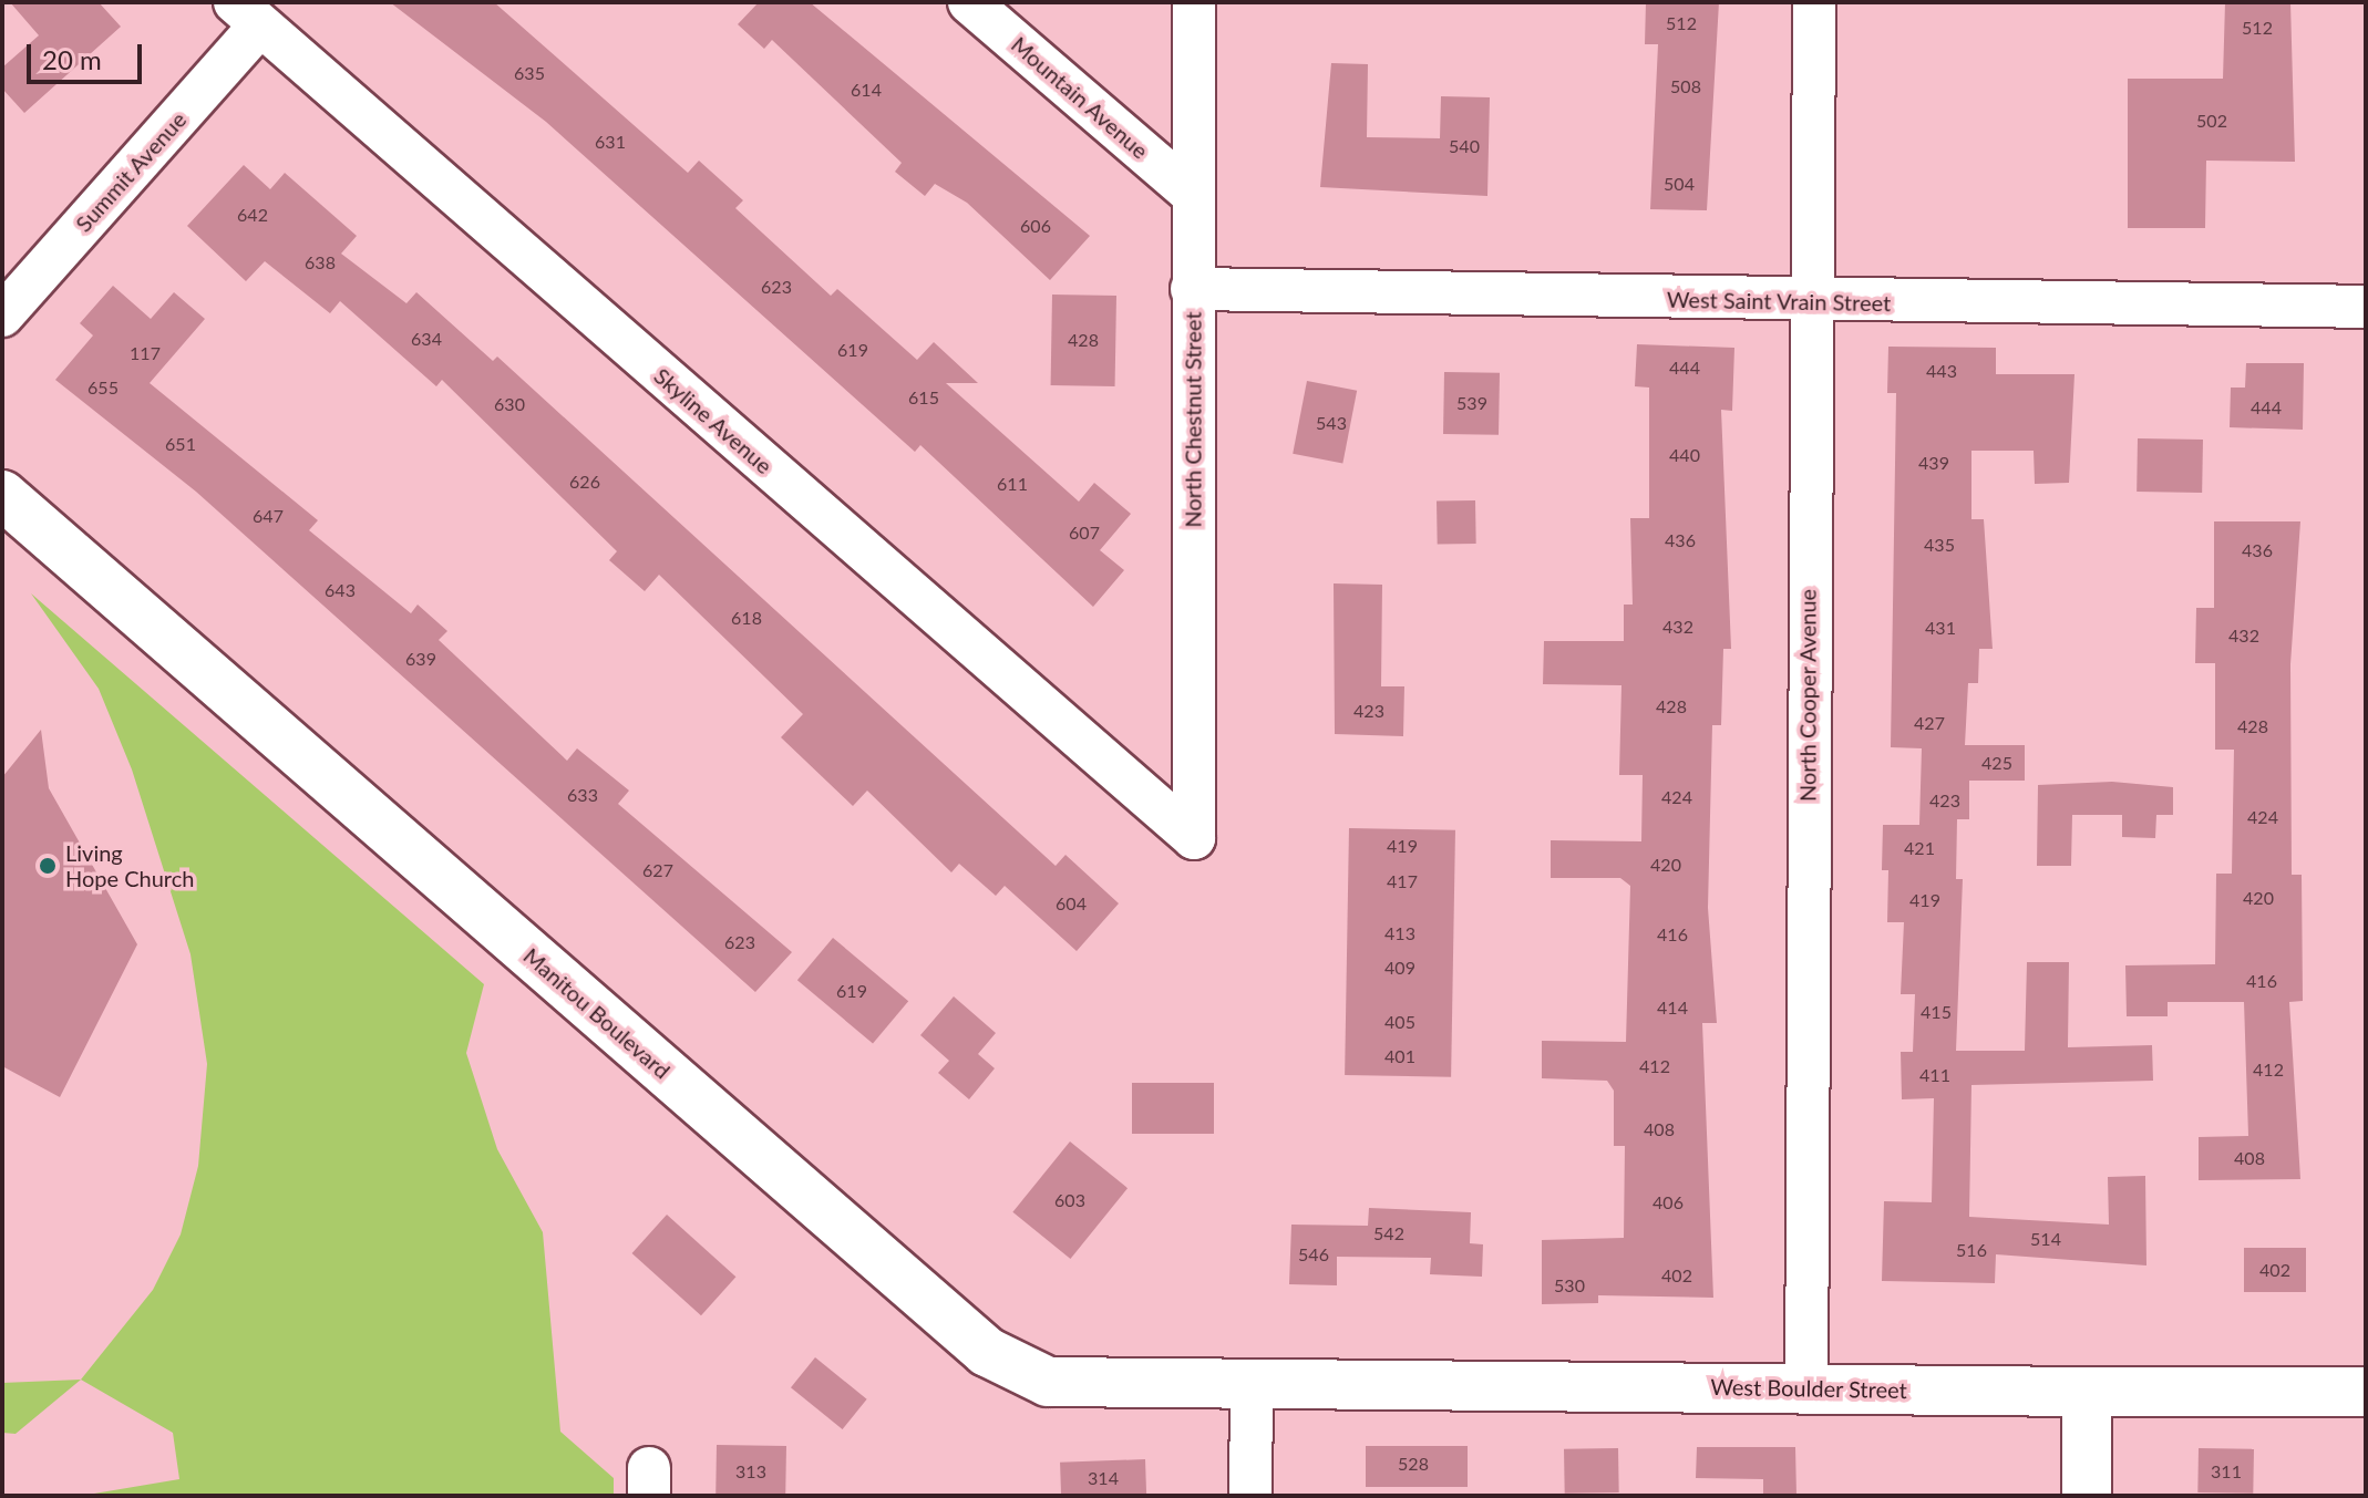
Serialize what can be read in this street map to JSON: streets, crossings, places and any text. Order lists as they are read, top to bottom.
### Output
{
  "streets": {
    "street": [
      "Mountain Avenue",
      "Summit Avenue",
      "West Saint Vrain Street",
      "North Chestnut Street",
      "Skyline Avenue",
      "North Cooper Avenue",
      "Manitou Boulevard",
      "West Boulder Street"
    ]
  },
  "crossings": [
    ["Mountain Avenue", "North Chestnut Street"],
    ["Summit Avenue", "Skyline Avenue"],
    ["West Saint Vrain Street", "North Chestnut Street"],
    ["West Saint Vrain Street", "North Cooper Avenue"],
    ["North Chestnut Street", "Skyline Avenue"],
    ["North Cooper Avenue", "West Boulder Street"],
    ["Manitou Boulevard", "West Boulder Street"]
  ],
  "places": ["Living Hope Church"],
  "house_numbers": [
    "512",
    "512",
    "635",
    "508",
    "614",
    "502",
    "631",
    "540",
    "504",
    "642",
    "606",
    "638",
    "623",
    "634",
    "428",
    "619",
    "117",
    "444",
    "443",
    "655",
    "615",
    "539",
    "630",
    "444",
    "543",
    "651",
    "440",
    "439",
    "626",
    "611",
    "647",
    "607",
    "436",
    "435",
    "436",
    "643",
    "618",
    "432",
    "431",
    "432",
    "639",
    "428",
    "423",
    "427",
    "428",
    "425",
    "633",
    "424",
    "423",
    "424",
    "419",
    "421",
    "420",
    "627",
    "417",
    "420",
    "419",
    "604",
    "413",
    "416",
    "623",
    "409",
    "416",
    "619",
    "414",
    "415",
    "405",
    "401",
    "412",
    "412",
    "411",
    "408",
    "408",
    "603",
    "406",
    "542",
    "514",
    "516",
    "546",
    "402",
    "402",
    "530",
    "528",
    "313",
    "311",
    "314"
  ],
  "scale_bar": "20 m"
}
